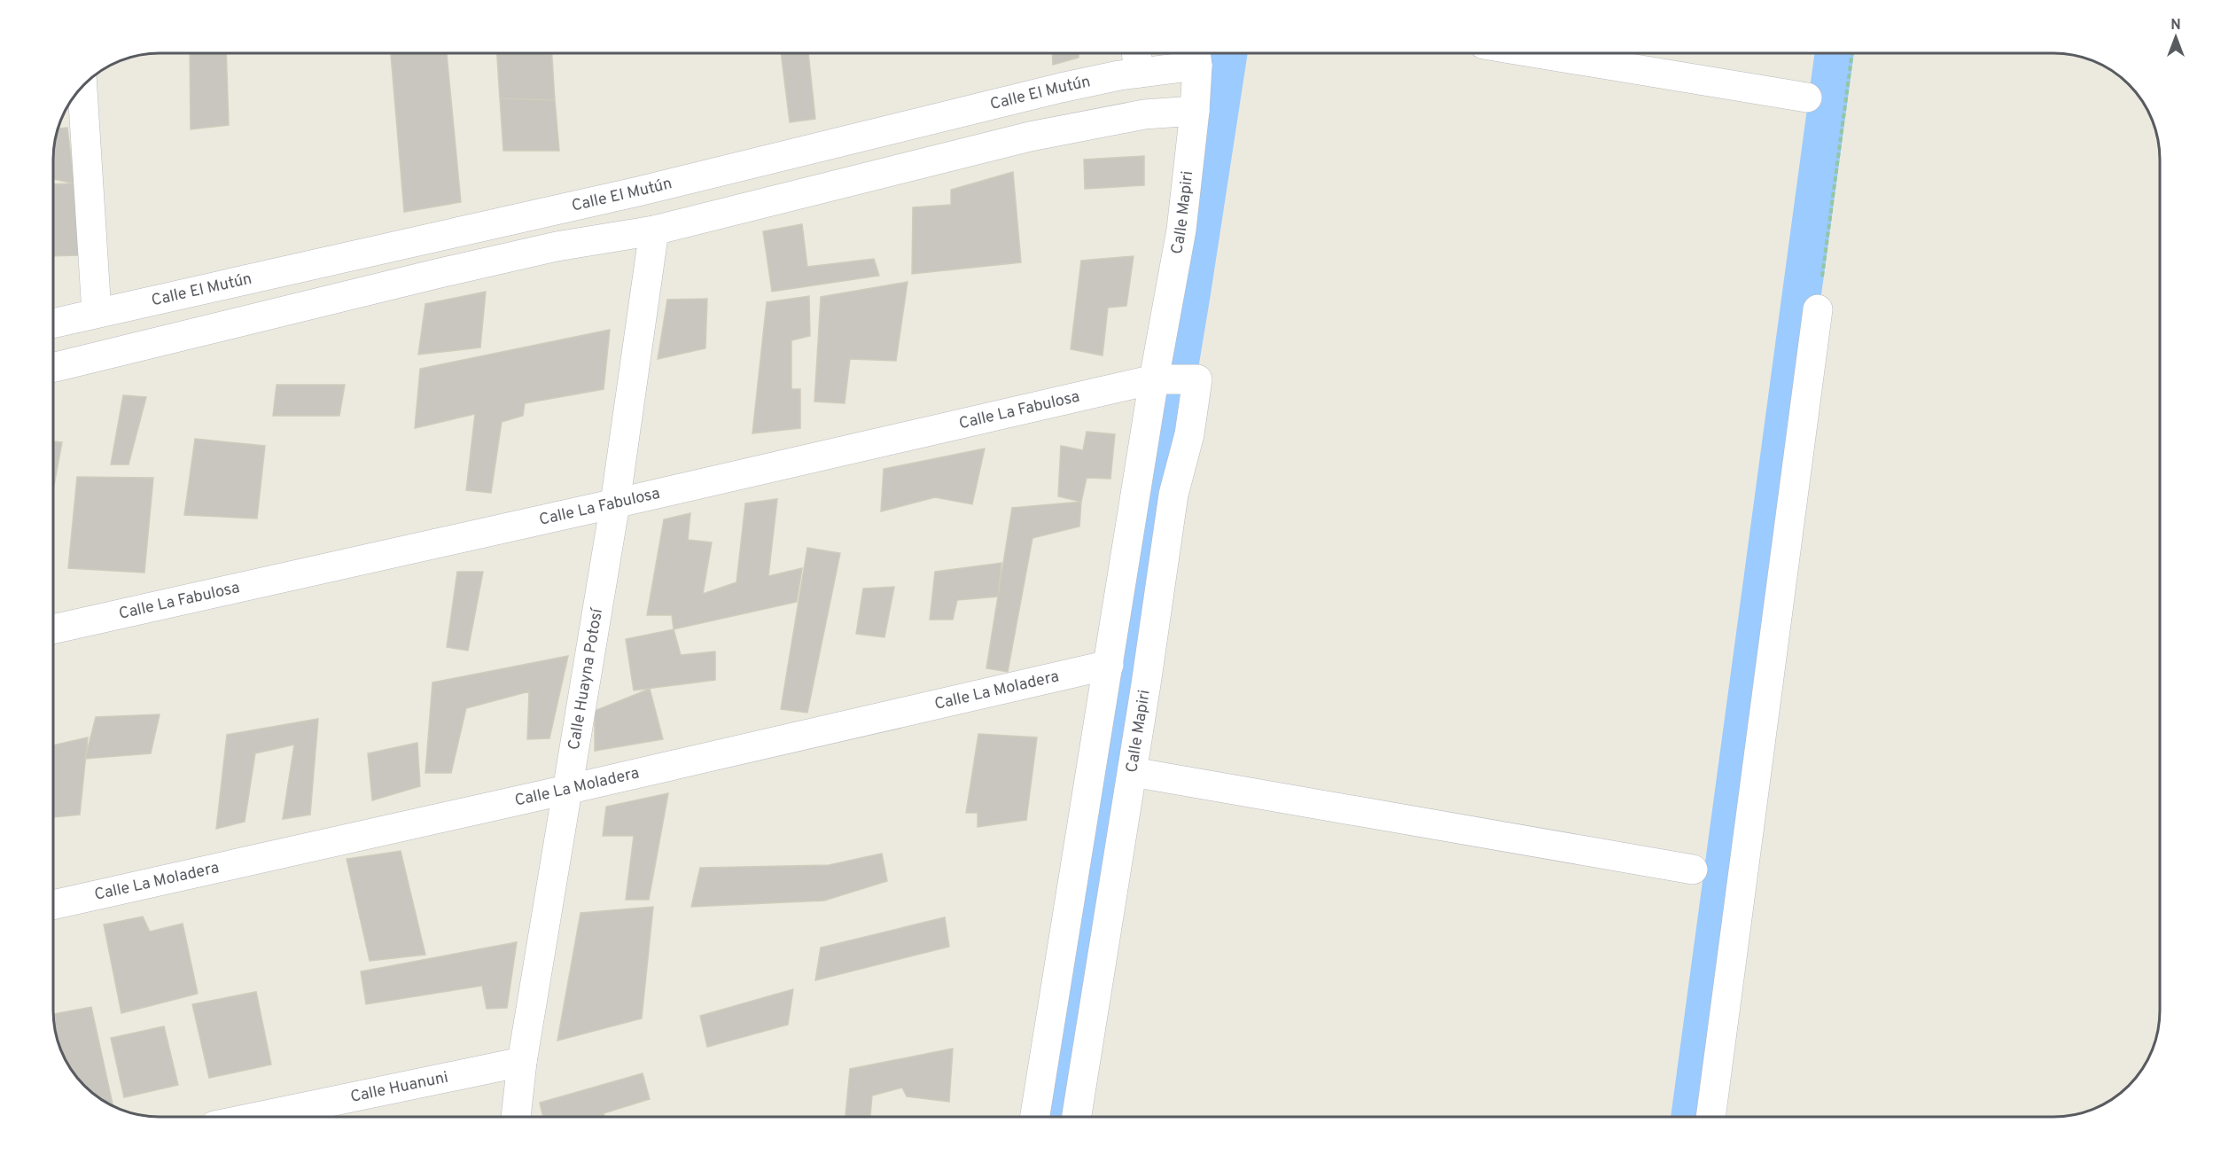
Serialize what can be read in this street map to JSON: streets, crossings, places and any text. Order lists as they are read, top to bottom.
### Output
{
  "streets": {
    "street": [
      "Calle El Mutún",
      "Calle Mapiri",
      "Calle La Fabulosa",
      "Calle Huayna Potosí",
      "Calle La Moladera",
      "Calle Huanuni"
    ]
  },
  "crossings": [
    ["Calle El Mutún", "Calle Mapiri"],
    ["Calle Mapiri", "Calle La Fabulosa"],
    ["Calle Mapiri", "Calle La Moladera"],
    ["Calle La Fabulosa", "Calle Huayna Potosí"],
    ["Calle Huayna Potosí", "Calle La Moladera"],
    ["Calle Huayna Potosí", "Calle Huanuni"]
  ],
  "north": "top"
}
